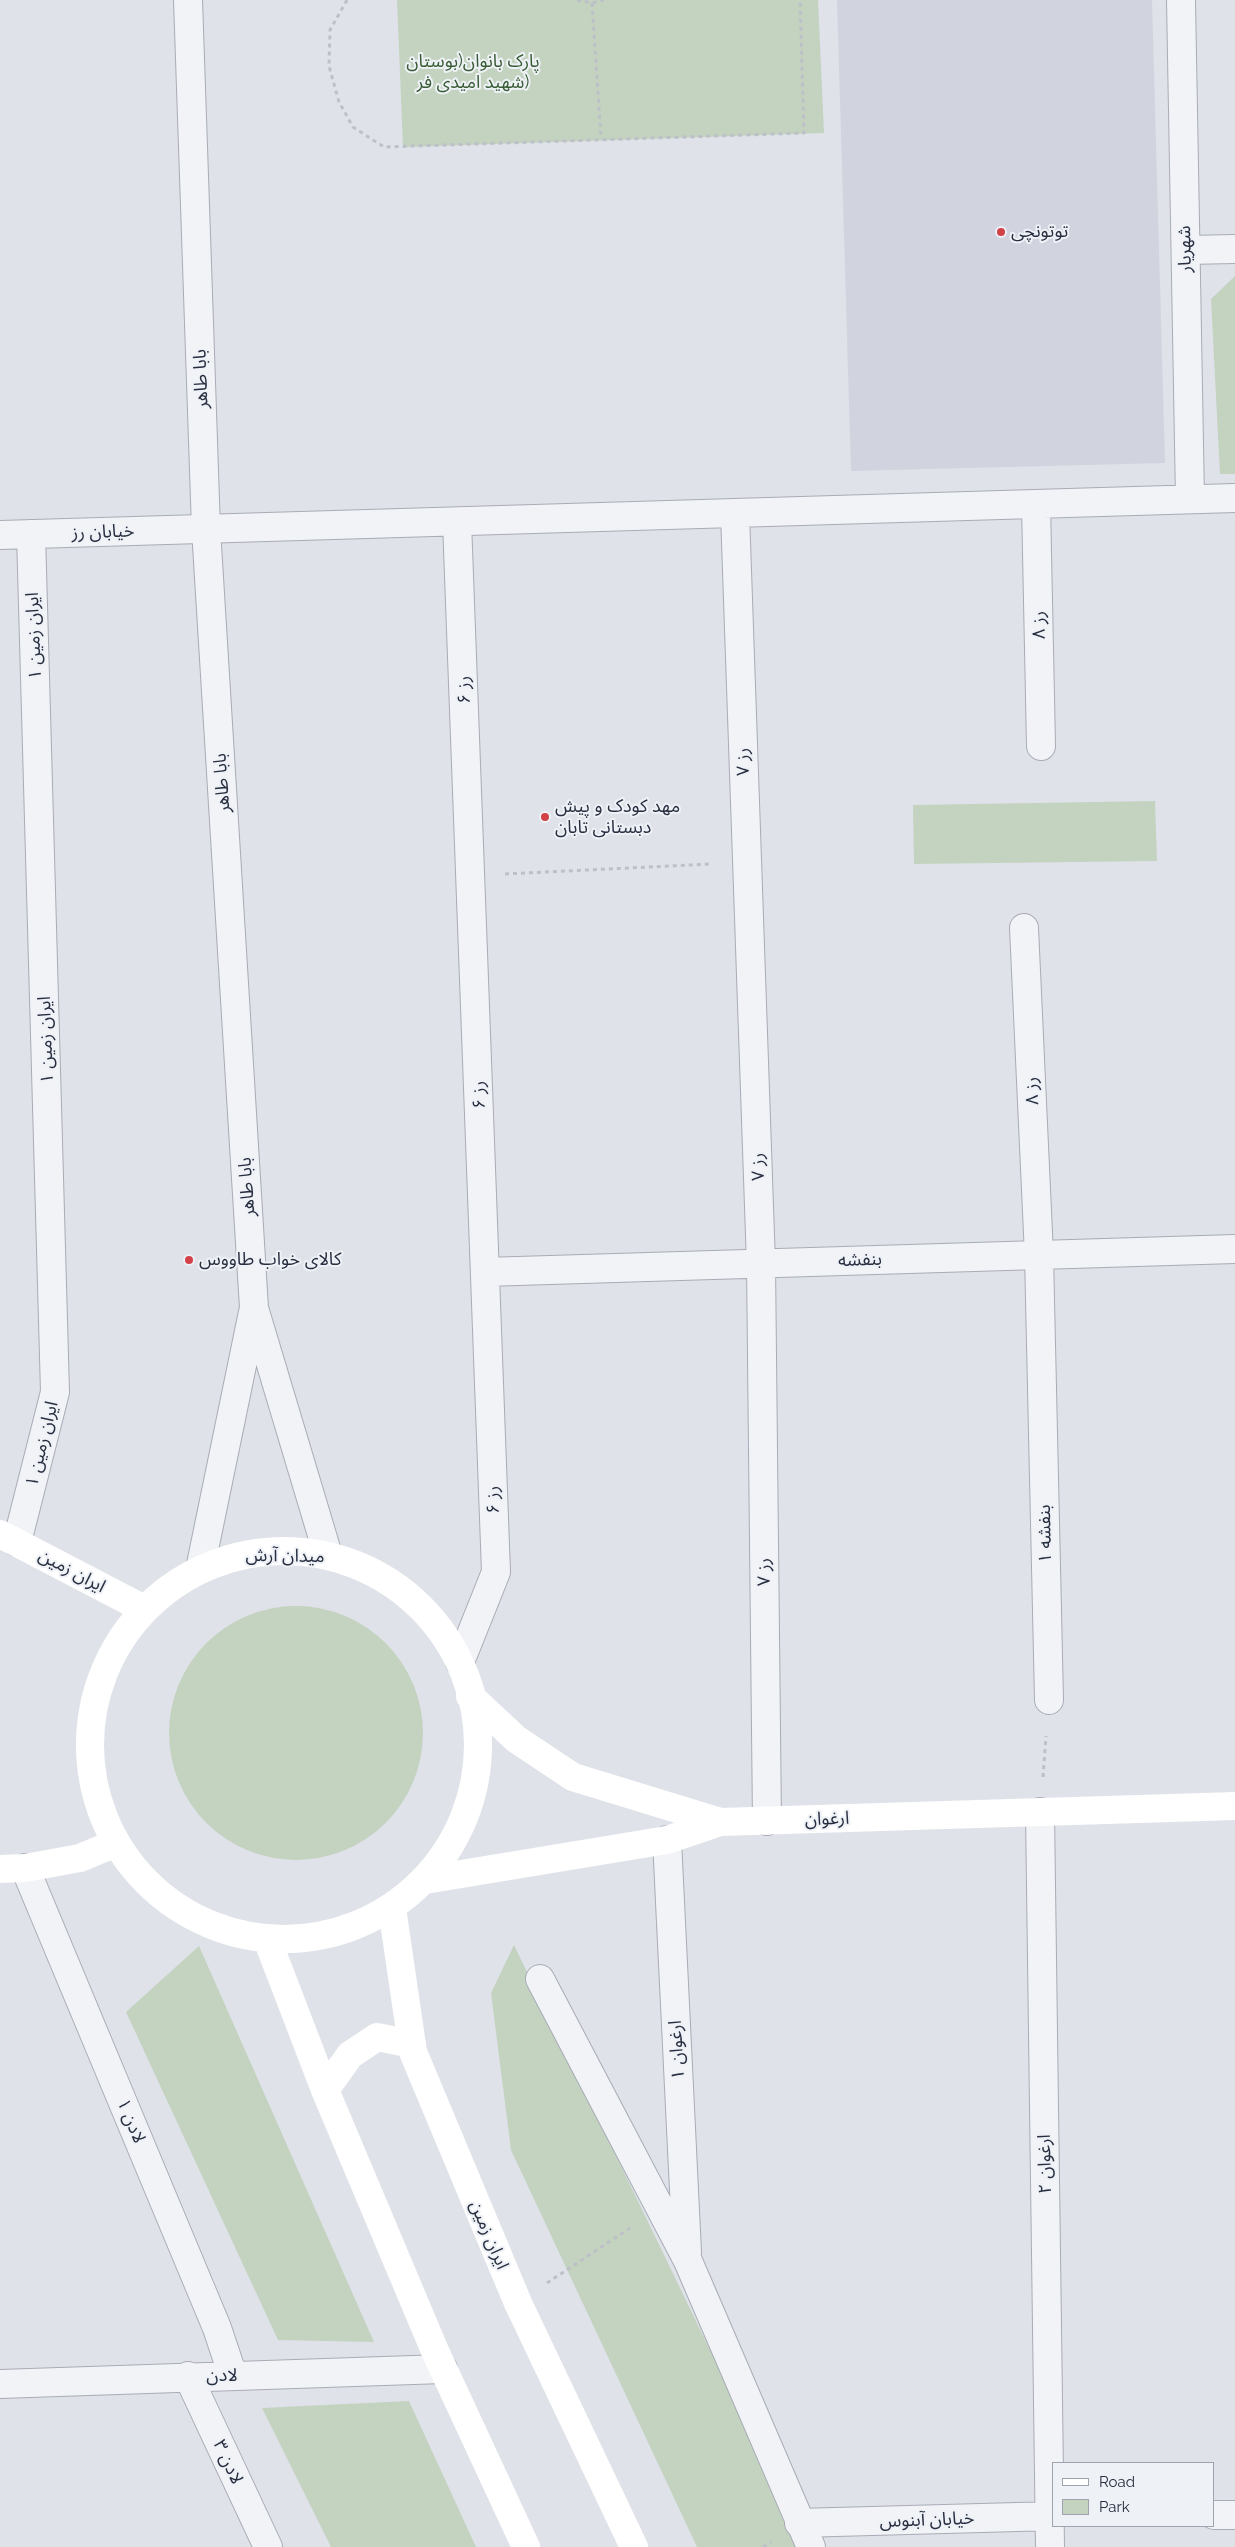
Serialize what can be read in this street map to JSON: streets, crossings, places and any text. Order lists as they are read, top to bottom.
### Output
{
  "streets": {
    "main road": ["میدان آرش", "ایران زمین", "ارغوان"],
    "street": [
      "شهریار",
      "بابا طاهر",
      "خیابان رز",
      "رز ۸",
      "ایران زمین ۱",
      "رز ۶",
      "رز ۷",
      "بنفشه",
      "بنفشه ۱",
      "ارغوان ۱",
      "لادن ۱",
      "ارغوان ۲",
      "لادن",
      "لادن ۳",
      "خیابان آبنوس"
    ]
  },
  "crossings": [
    ["شهریار", "خیابان رز"],
    ["بابا طاهر", "خیابان رز"],
    ["بابا طاهر", "میدان آرش"],
    ["خیابان رز", "رز ۸"],
    ["خیابان رز", "ایران زمین ۱"],
    ["خیابان رز", "رز ۶"],
    ["خیابان رز", "رز ۷"],
    ["رز ۸", "بنفشه"],
    ["رز ۸", "بنفشه ۱"],
    ["ایران زمین ۱", "ایران زمین"],
    ["رز ۶", "بنفشه"],
    ["رز ۶", "میدان آرش"],
    ["رز ۷", "بنفشه"],
    ["رز ۷", "ارغوان"],
    ["بنفشه", "بنفشه ۱"],
    ["میدان آرش", "ایران زمین"],
    ["میدان آرش", "ارغوان"],
    ["ارغوان", "ارغوان ۱"],
    ["ارغوان", "ارغوان ۲"],
    ["لادن ۱", "لادن"],
    ["ارغوان ۲", "خیابان آبنوس"],
    ["لادن", "لادن ۳"]
  ],
  "parks": ["پارک بانوان(بوستان شهید امیدی فر)"],
  "places": ["توتونچی", "مهد کودک و پیش دبستانی تابان", "کالای خواب طاووس"],
  "legend": ["Road", "Park"]
}
